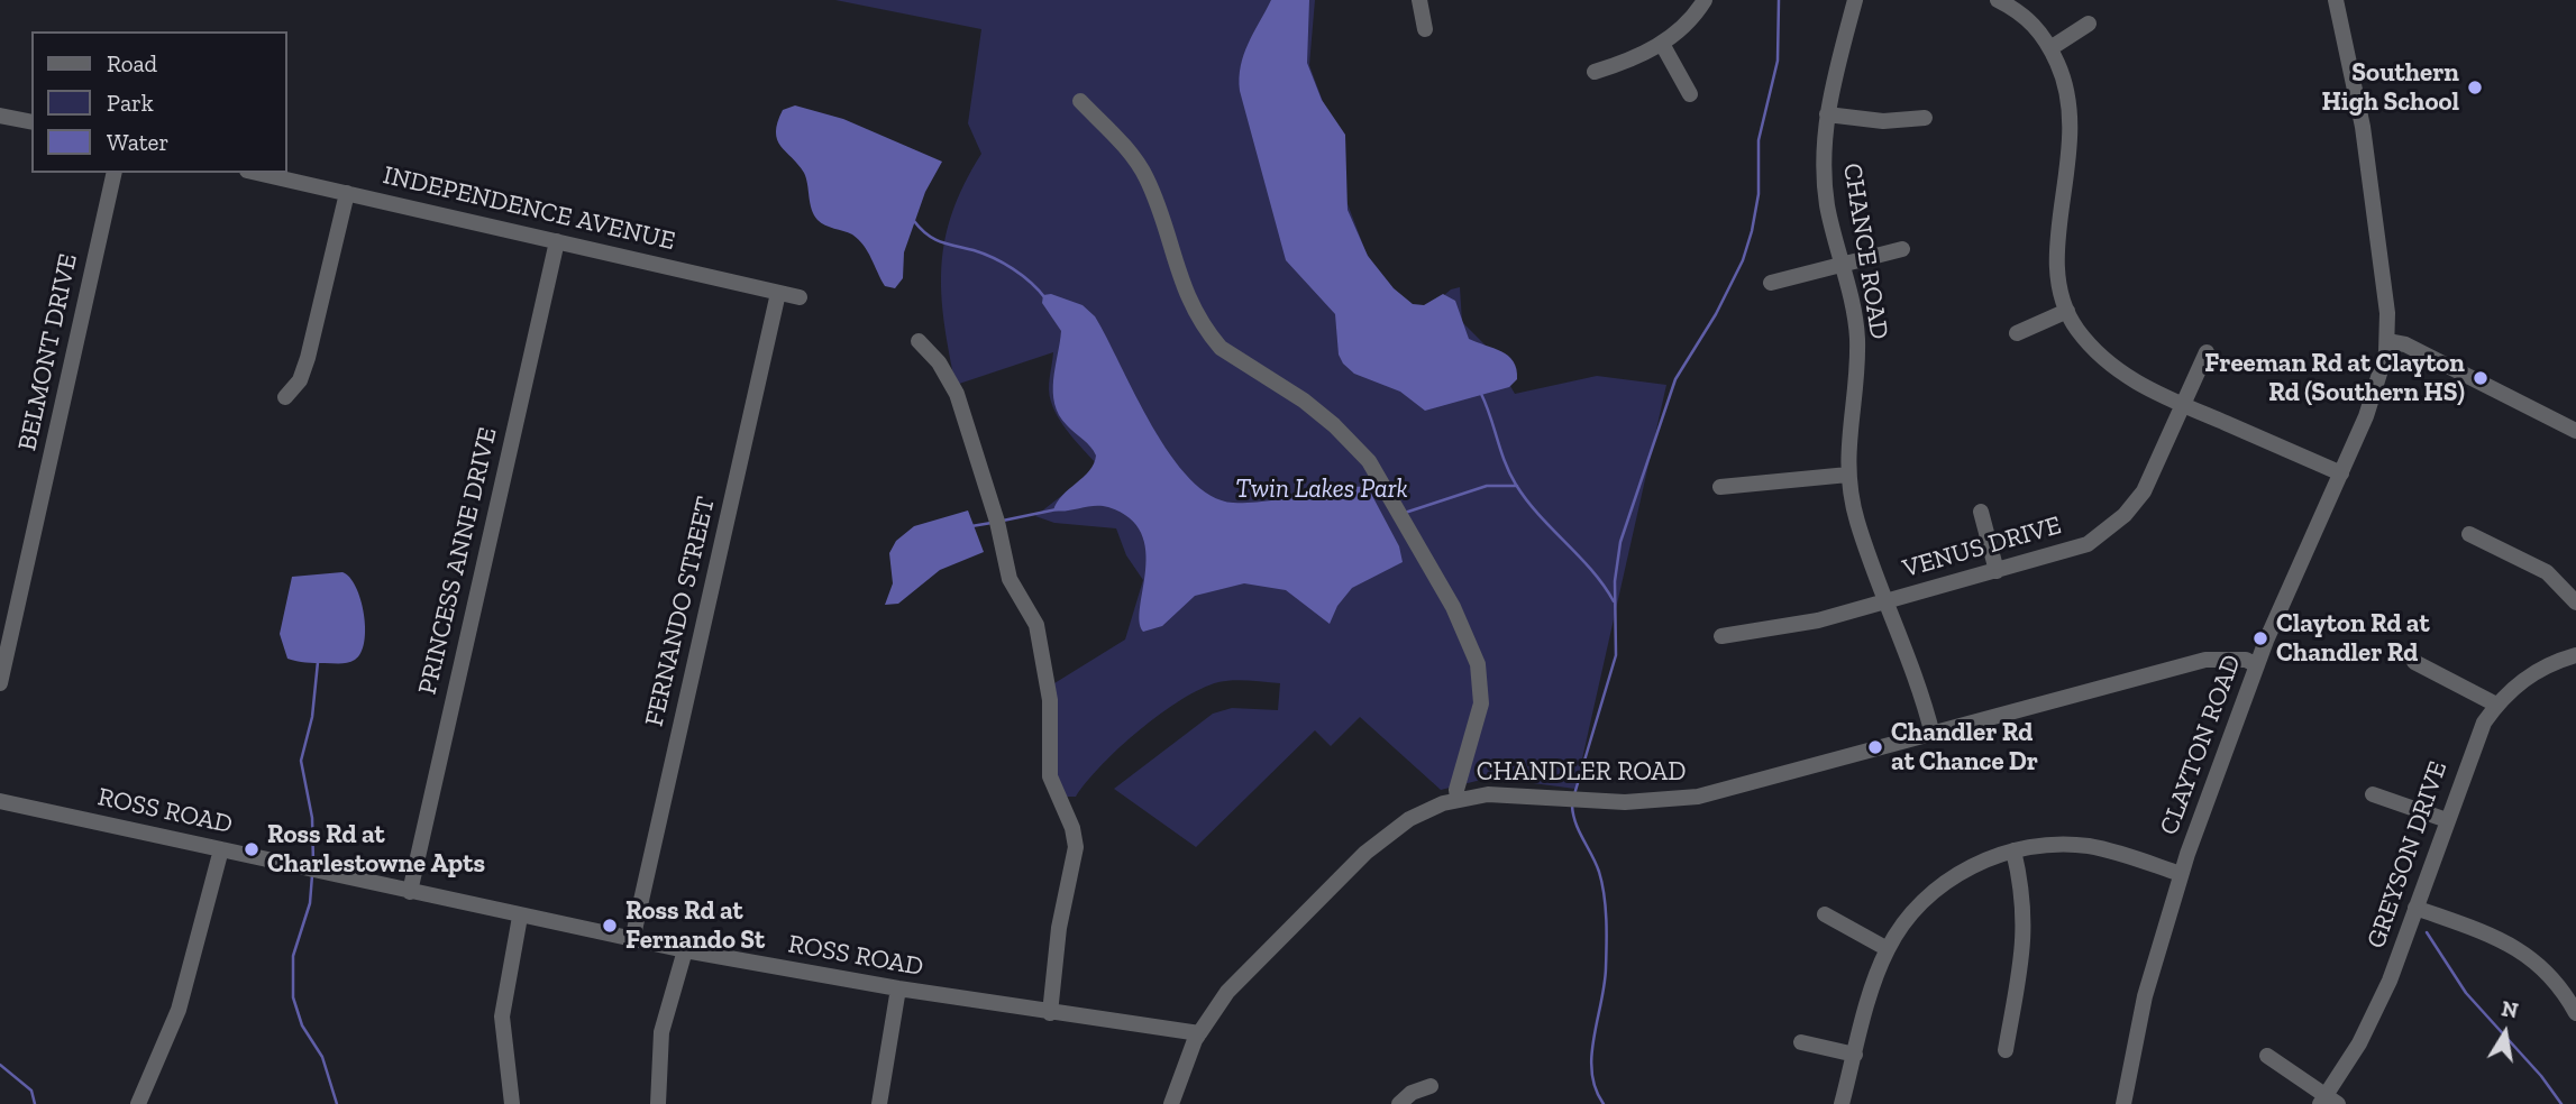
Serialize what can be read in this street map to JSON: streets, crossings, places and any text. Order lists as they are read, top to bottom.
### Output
{
  "streets": {
    "street": [
      "INDEPENDENCE AVENUE",
      "CHANCE ROAD",
      "BELMONT DRIVE",
      "VENUS DRIVE",
      "PRINCESS ANNE DRIVE",
      "FERNANDO STREET",
      "CLAYTON ROAD",
      "CHANDLER ROAD",
      "ROSS ROAD",
      "GREYSON DRIVE"
    ]
  },
  "crossings": [
    ["INDEPENDENCE AVENUE", "PRINCESS ANNE DRIVE"],
    ["INDEPENDENCE AVENUE", "FERNANDO STREET"],
    ["CHANCE ROAD", "VENUS DRIVE"],
    ["CHANCE ROAD", "CHANDLER ROAD"],
    ["PRINCESS ANNE DRIVE", "ROSS ROAD"],
    ["FERNANDO STREET", "ROSS ROAD"],
    ["CLAYTON ROAD", "CHANDLER ROAD"],
    ["CHANDLER ROAD", "ROSS ROAD"]
  ],
  "parks": ["Twin Lakes Park"],
  "places": [
    "Southern High School",
    "Freeman Rd at Clayton Rd (Southern HS)",
    "Clayton Rd at Chandler Rd",
    "Chandler Rd at Chance Dr",
    "Ross Rd at Charlestowne Apts",
    "Ross Rd at Fernando St"
  ],
  "legend": ["Road", "Park", "Water"],
  "north": "top"
}
